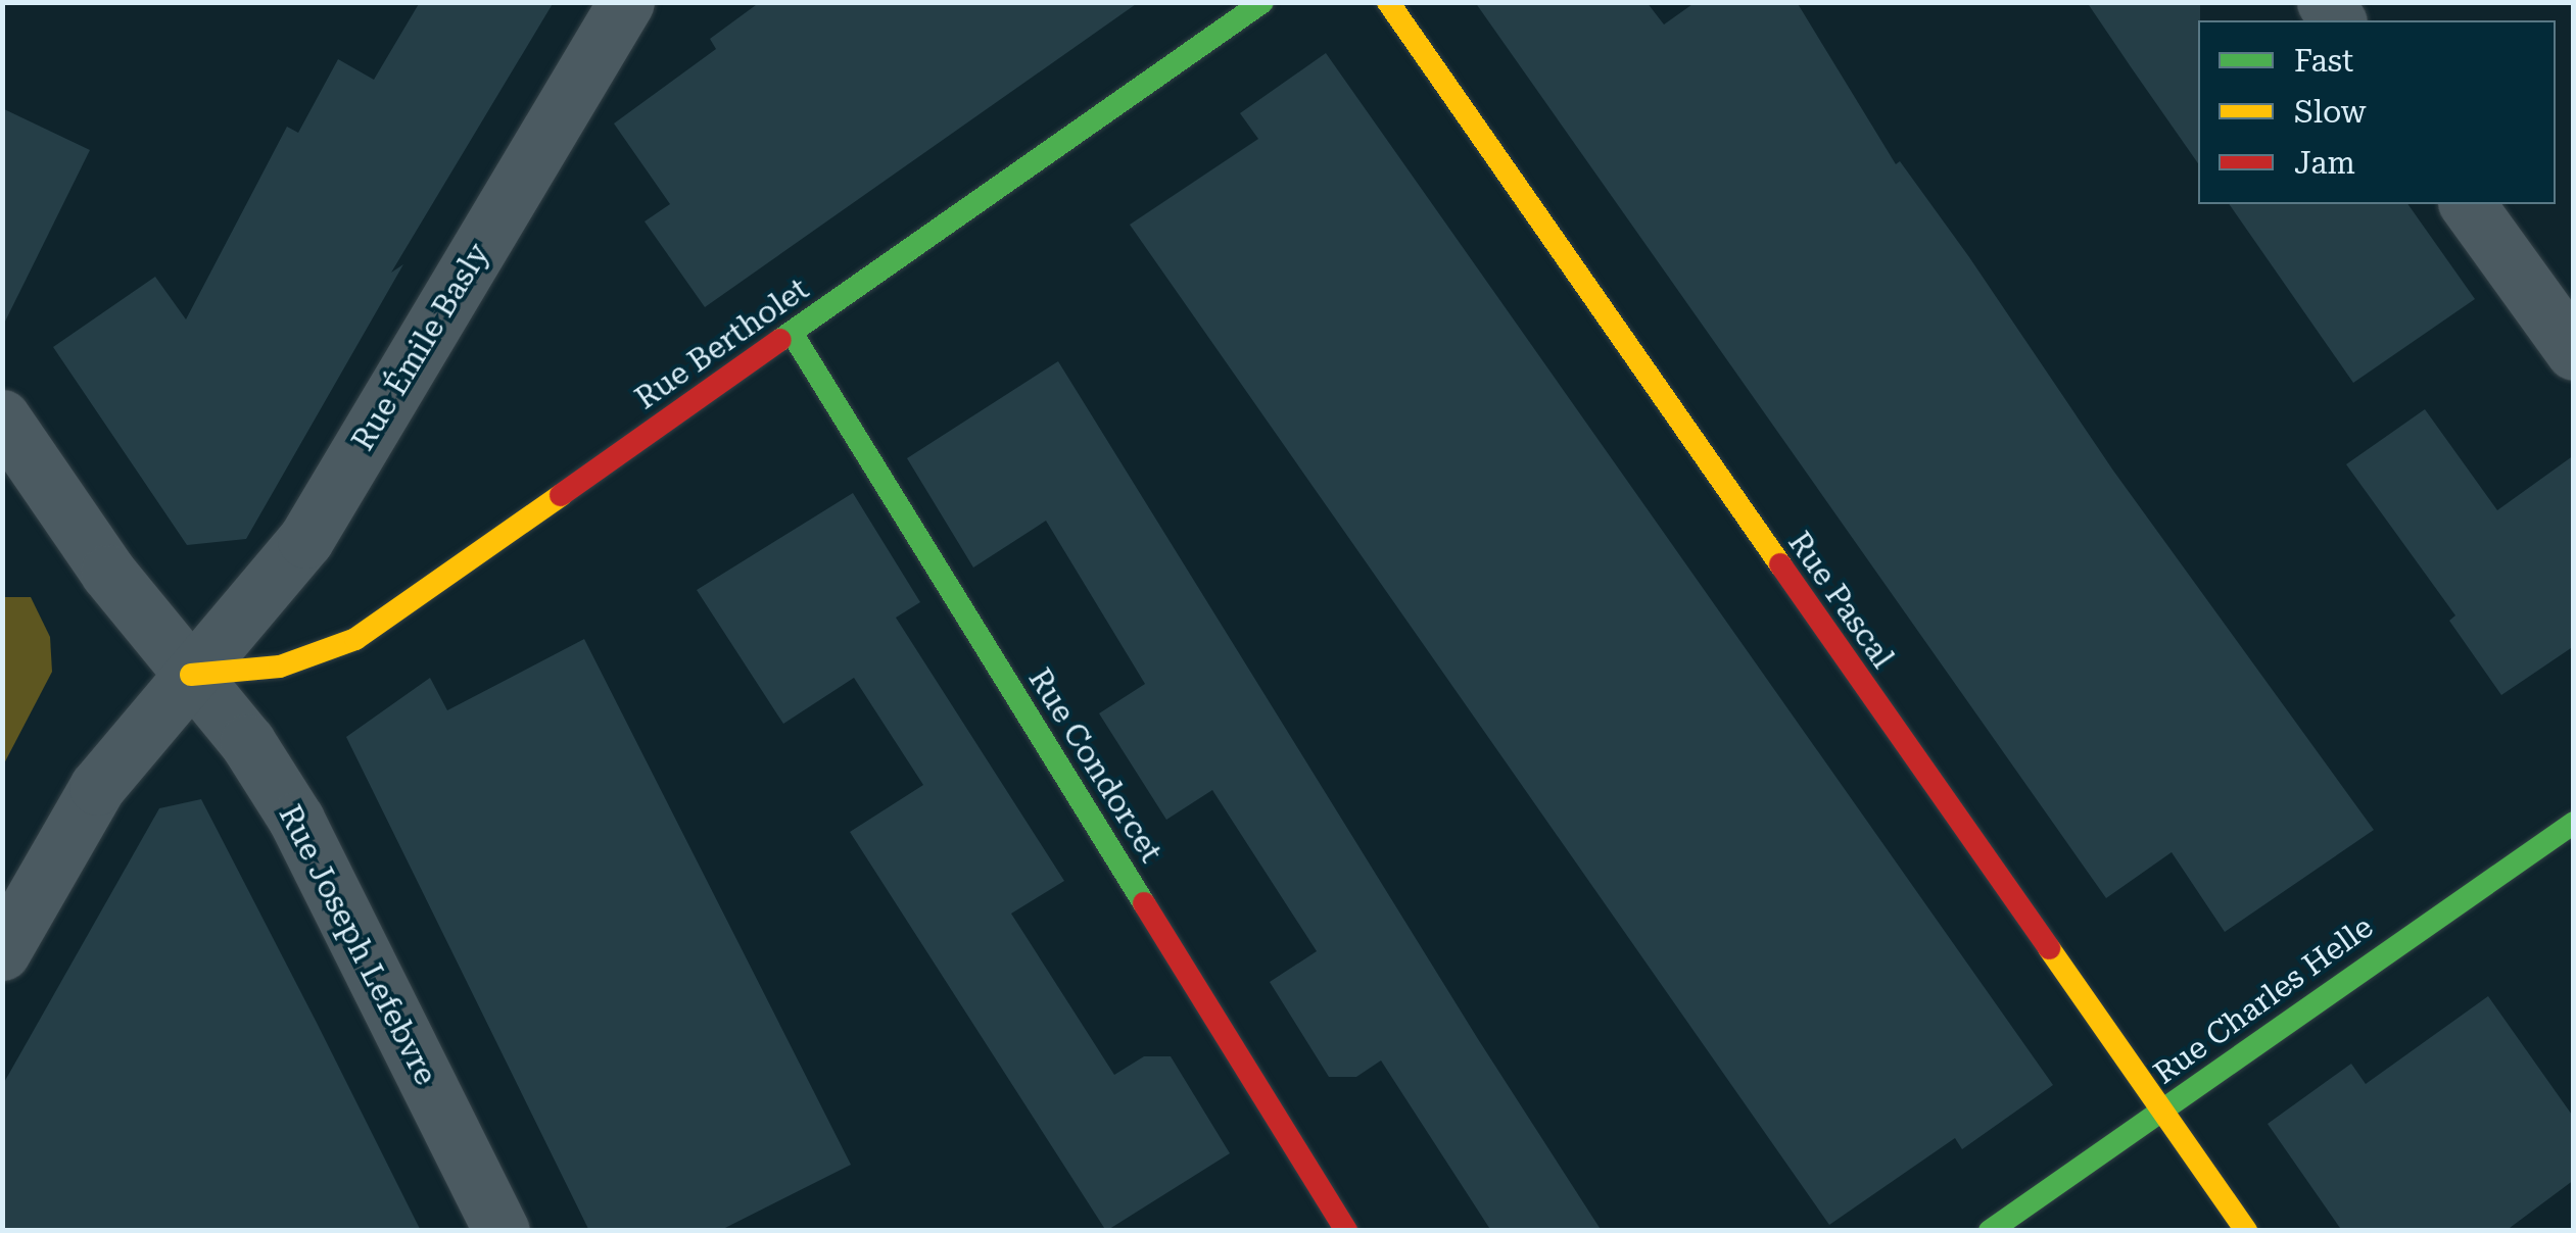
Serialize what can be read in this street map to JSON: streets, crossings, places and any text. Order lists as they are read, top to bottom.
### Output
{
  "streets": {
    "street": [
      "Rue Bertholet",
      "Rue Émile Basly",
      "Rue Pascal",
      "Rue Condorcet",
      "Rue Joseph Lefebvre",
      "Rue Charles Helle"
    ]
  },
  "crossings": [
    ["Rue Bertholet", "Rue Émile Basly"],
    ["Rue Bertholet", "Rue Condorcet"],
    ["Rue Bertholet", "Rue Joseph Lefebvre"],
    ["Rue Émile Basly", "Rue Joseph Lefebvre"],
    ["Rue Pascal", "Rue Charles Helle"]
  ],
  "legend": ["Fast", "Slow", "Jam"]
}
